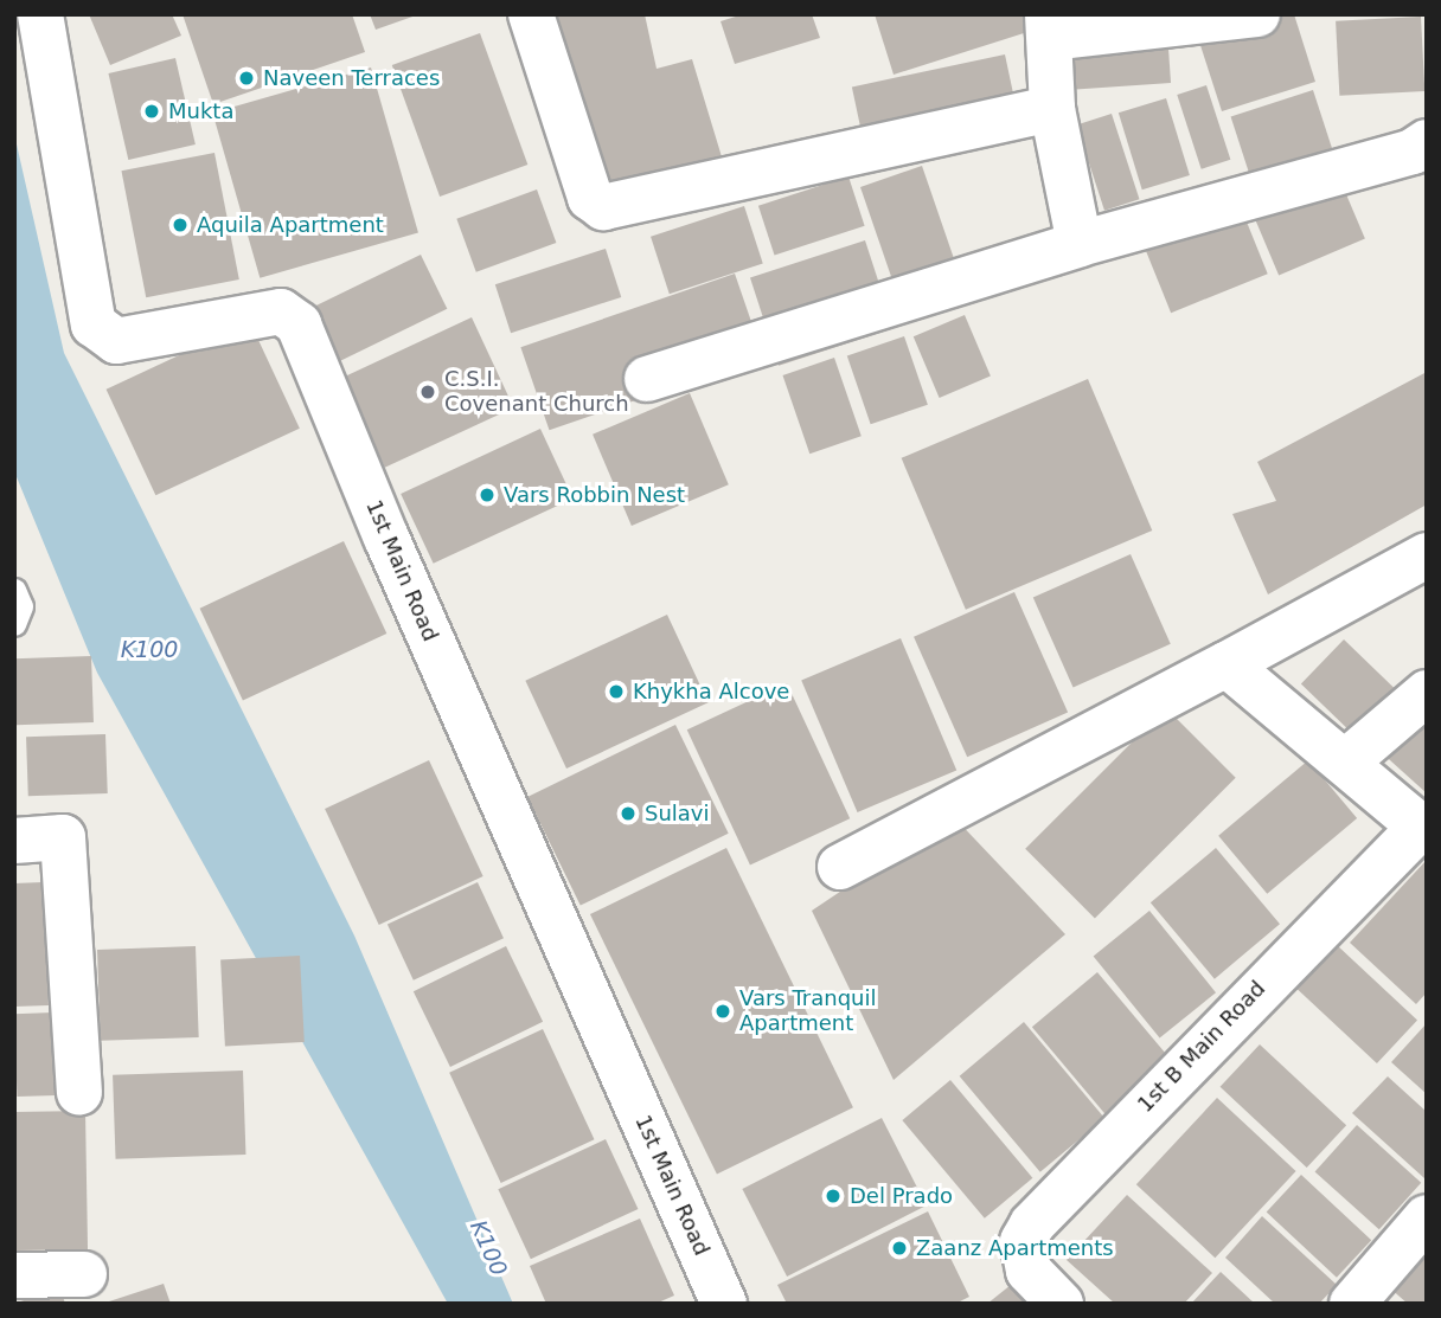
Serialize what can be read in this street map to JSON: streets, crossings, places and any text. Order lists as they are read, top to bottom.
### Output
{
  "streets": {
    "street": ["1st Main Road", "1st B Main Road"]
  },
  "water": ["K100"],
  "places": [
    "Naveen Terraces",
    "Mukta",
    "Aquila Apartment",
    "C.S.I. Covenant Church",
    "Vars Robbin Nest",
    "Khykha Alcove",
    "Sulavi",
    "Vars Tranquil Apartment",
    "Del Prado",
    "Zaanz Apartments"
  ]
}
